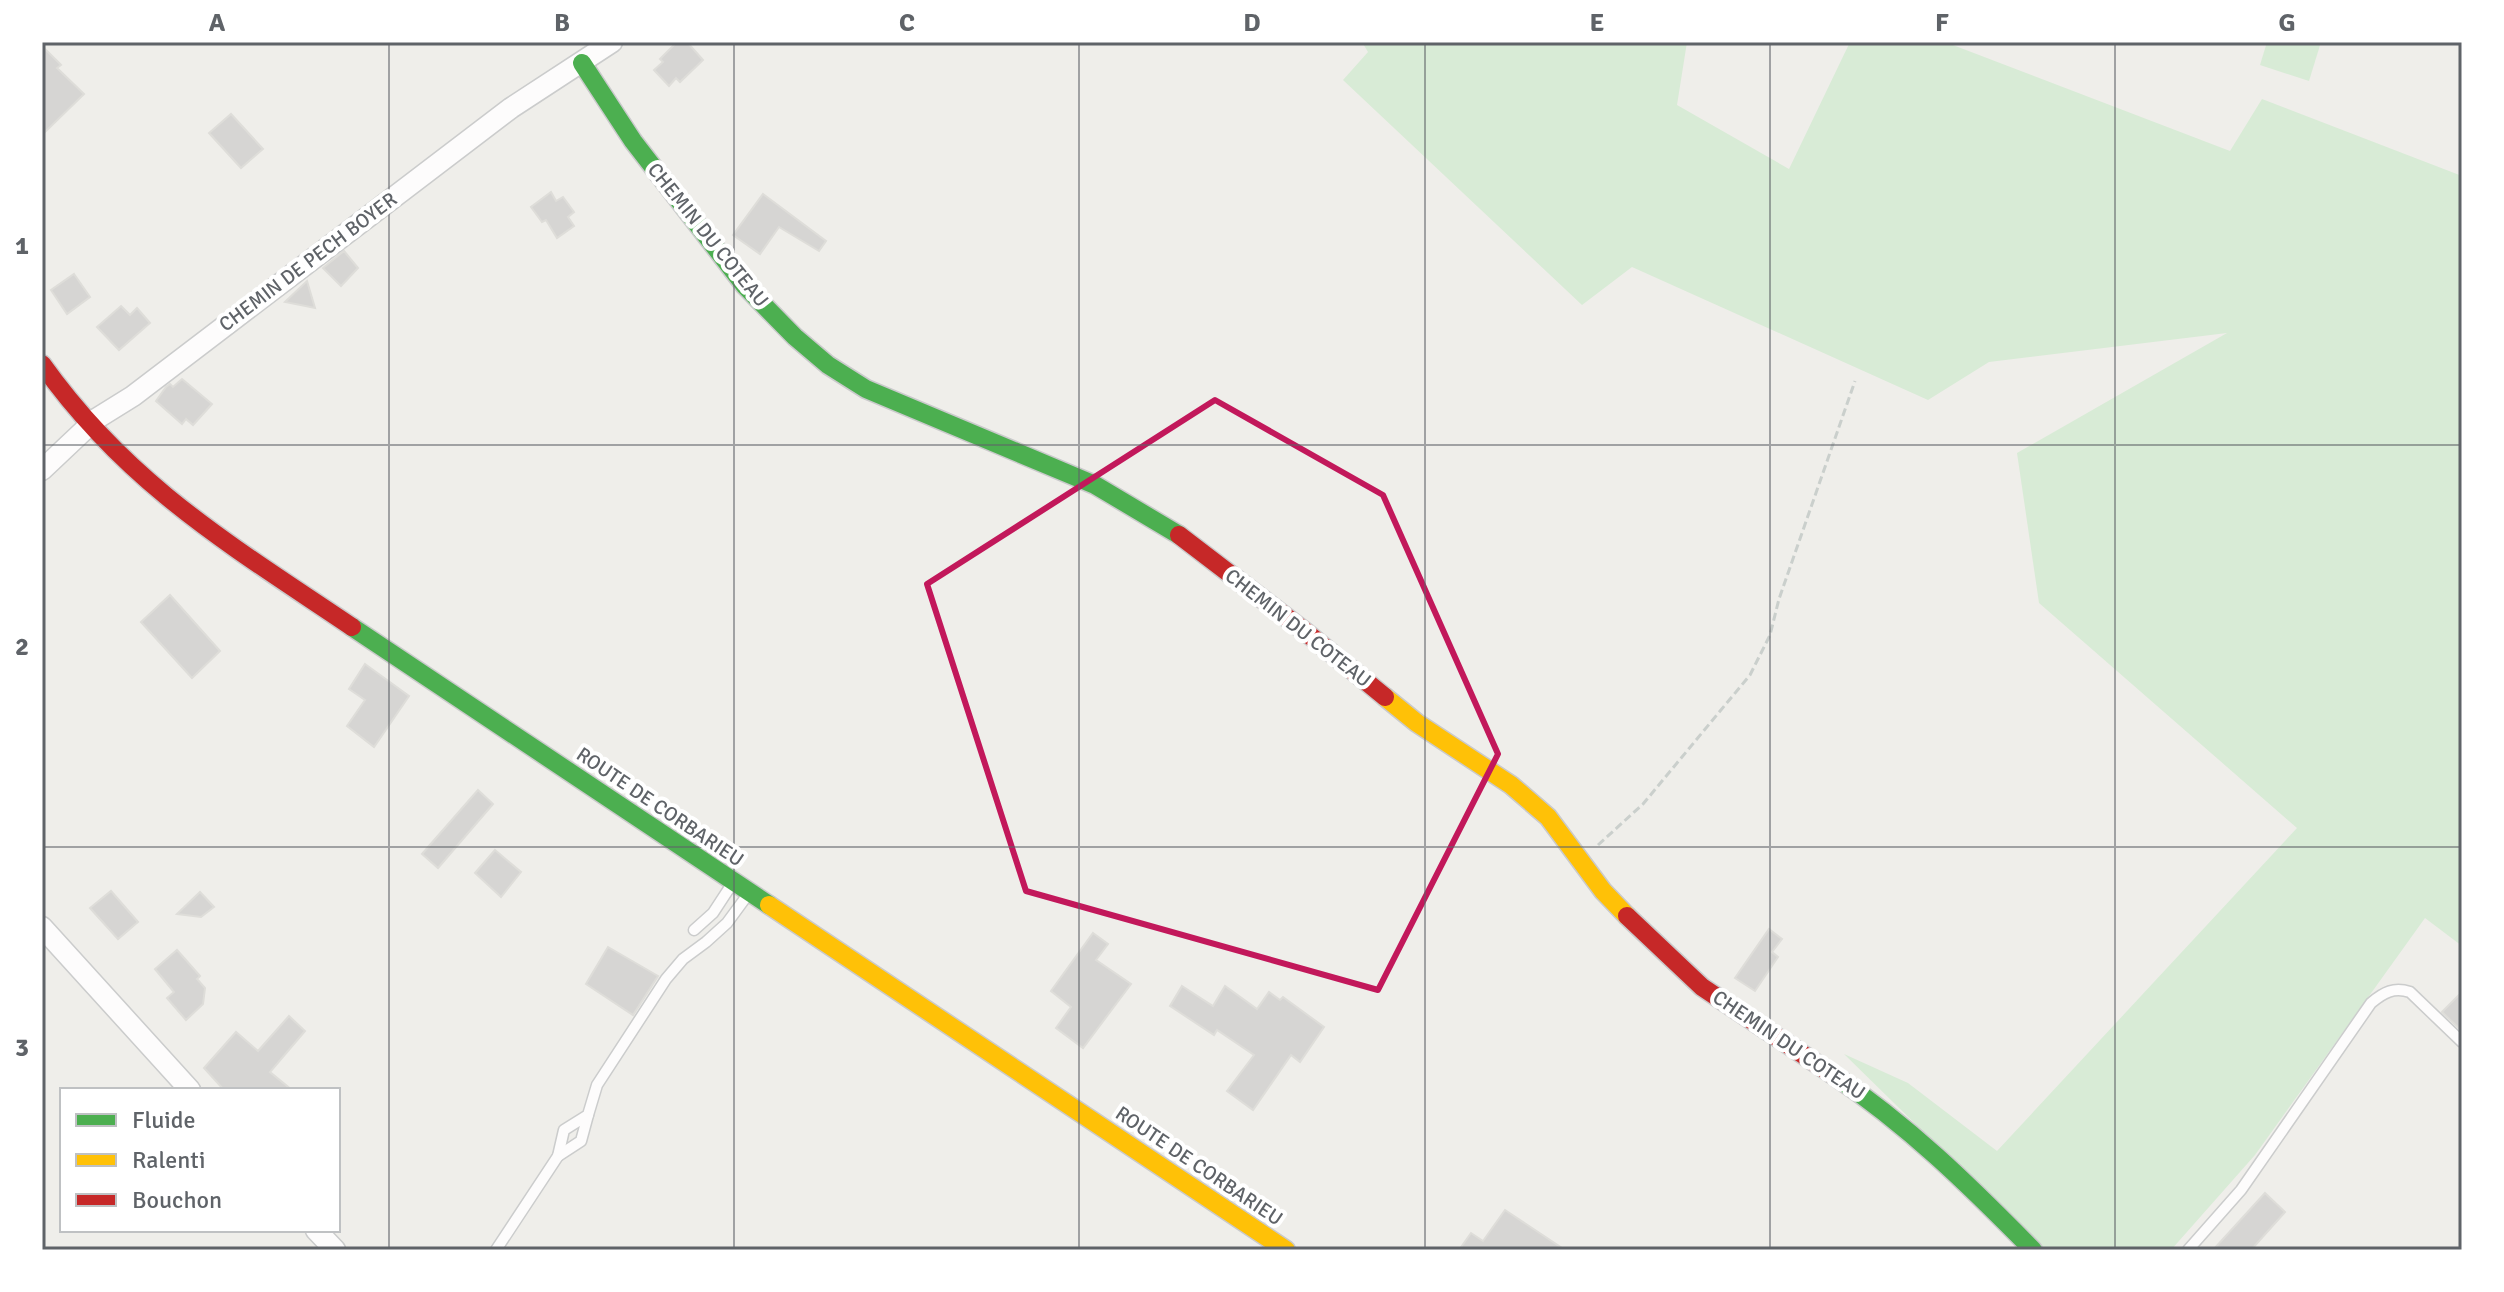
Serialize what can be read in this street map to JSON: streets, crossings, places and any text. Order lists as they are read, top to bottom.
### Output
{
  "streets": {
    "street": ["CHEMIN DU COTEAU", "CHEMIN DE PECH BOYER", "ROUTE DE CORBARIEU"]
  },
  "crossings": [
    ["CHEMIN DU COTEAU", "CHEMIN DE PECH BOYER"],
    ["CHEMIN DE PECH BOYER", "ROUTE DE CORBARIEU"]
  ],
  "legend": ["Fluide", "Ralenti", "Bouchon"],
  "grid": {
    "columns": [
      "A",
      "B",
      "C",
      "D",
      "E",
      "F",
      "G"
    ],
    "rows": ["1", "2", "3"]
  }
}
